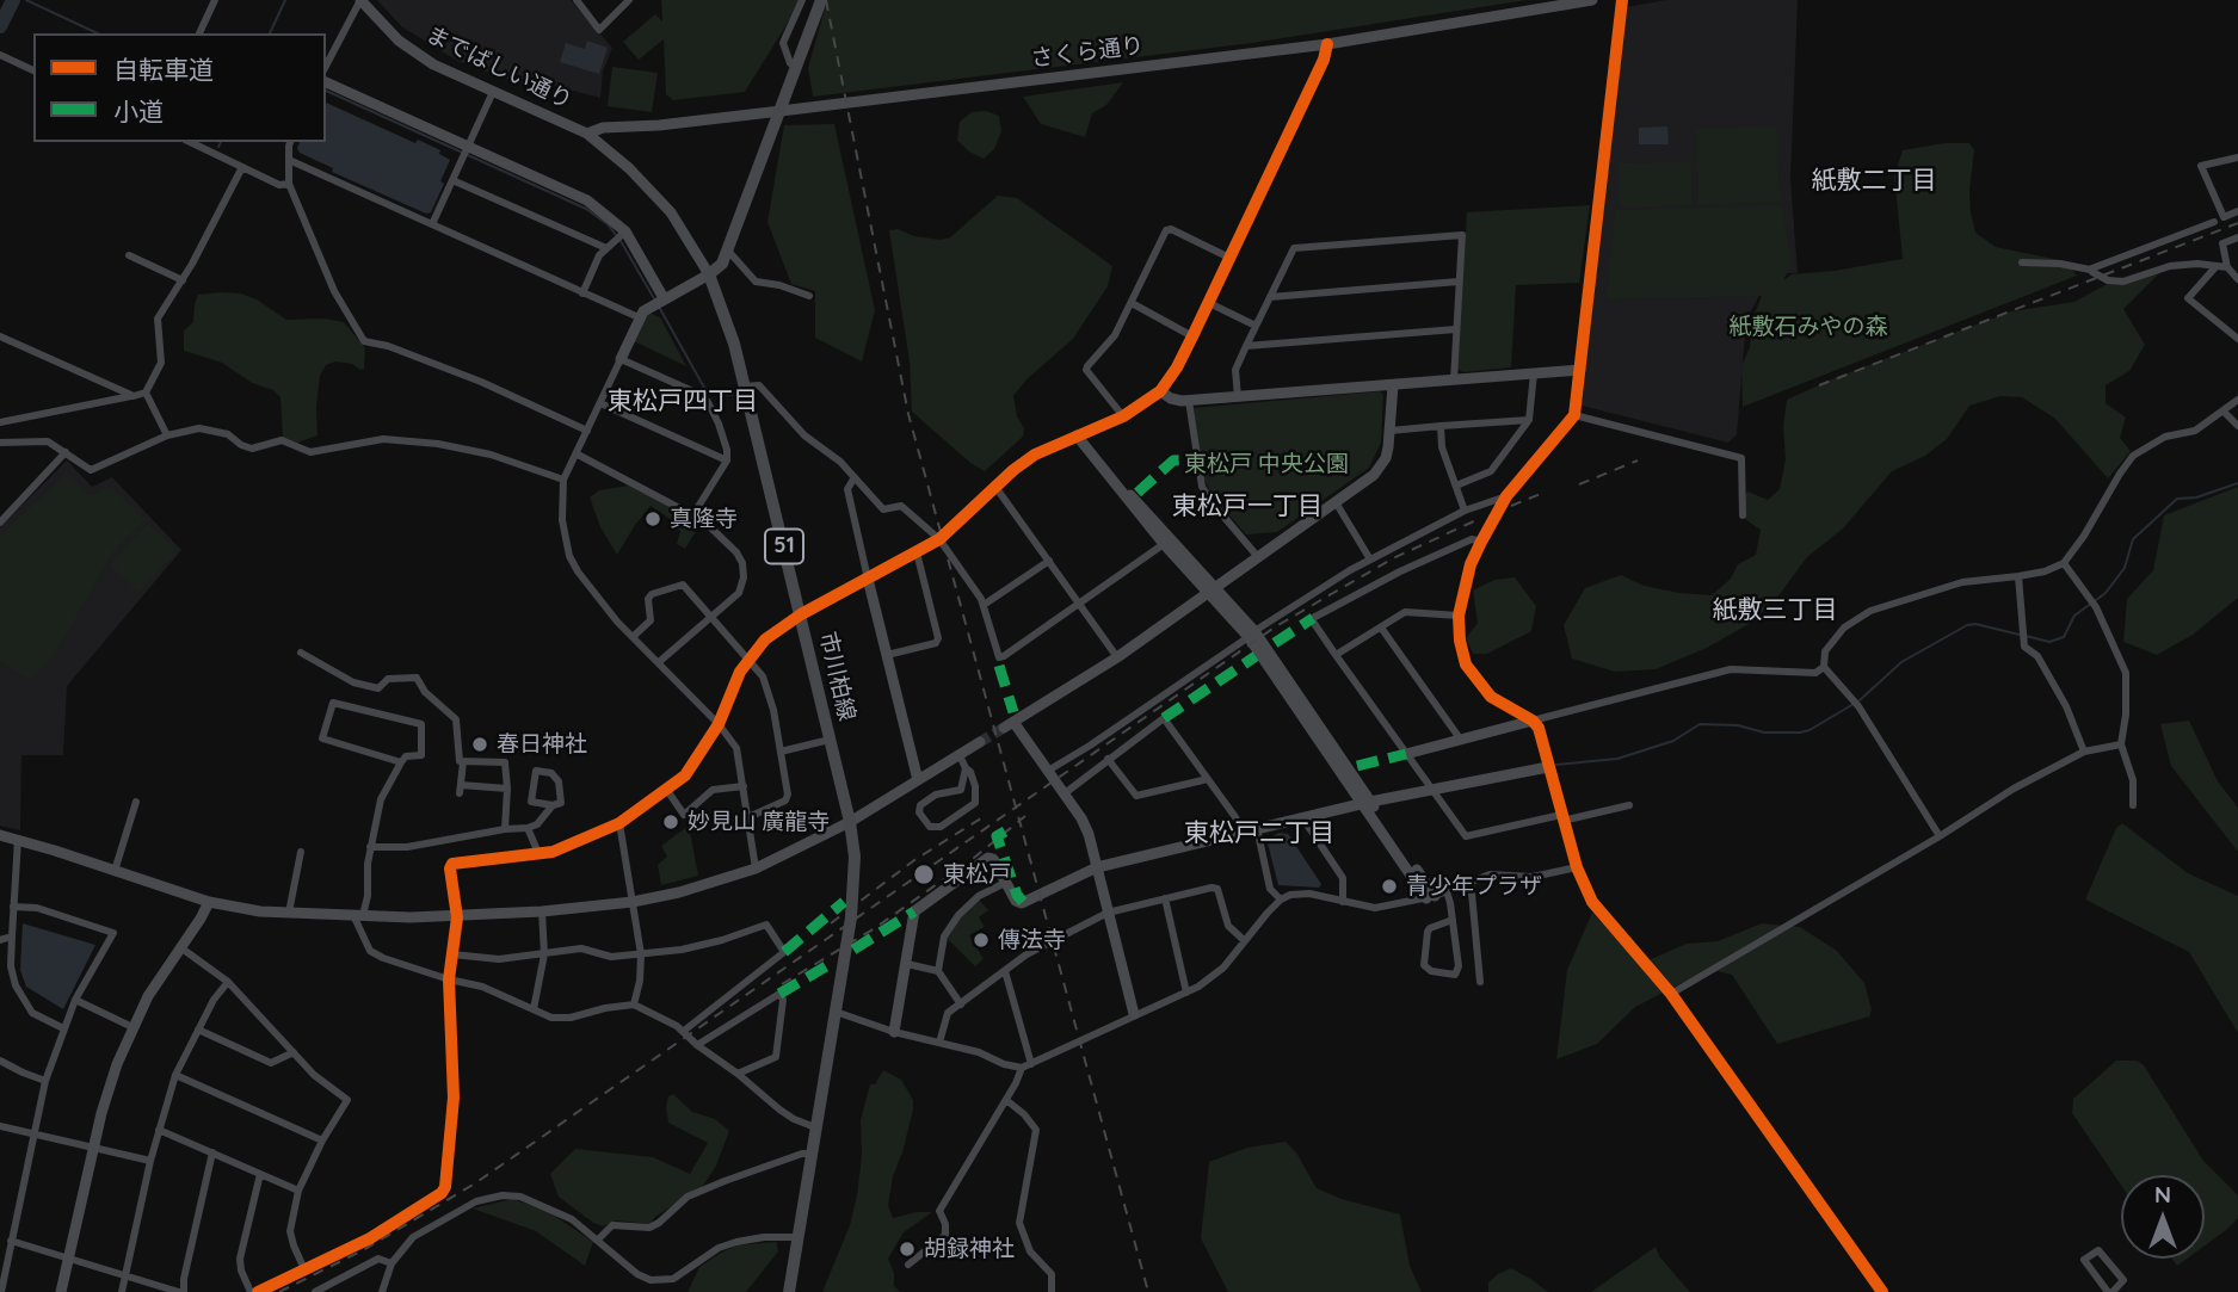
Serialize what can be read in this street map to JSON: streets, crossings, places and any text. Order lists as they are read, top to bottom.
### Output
{
  "streets": {
    "main road": ["51", "市川柏線"],
    "street": ["さくら通り", "までばしい通り"]
  },
  "crossings": [
    ["さくら通り", "までばしい通り"],
    ["までばしい通り", "市川柏線"]
  ],
  "districts": [
    "紙敷二丁目",
    "東松戸四丁目",
    "東松戸一丁目",
    "紙敷三丁目",
    "東松戸二丁目"
  ],
  "parks": ["紙敷石みやの森", "東松戸 中央公園"],
  "places": [
    "真隆寺",
    "春日神社",
    "妙見山 廣龍寺",
    "東松戸",
    "青少年プラザ",
    "傳法寺",
    "胡録神社"
  ],
  "legend": ["自転車道", "小道"],
  "north": "top"
}
